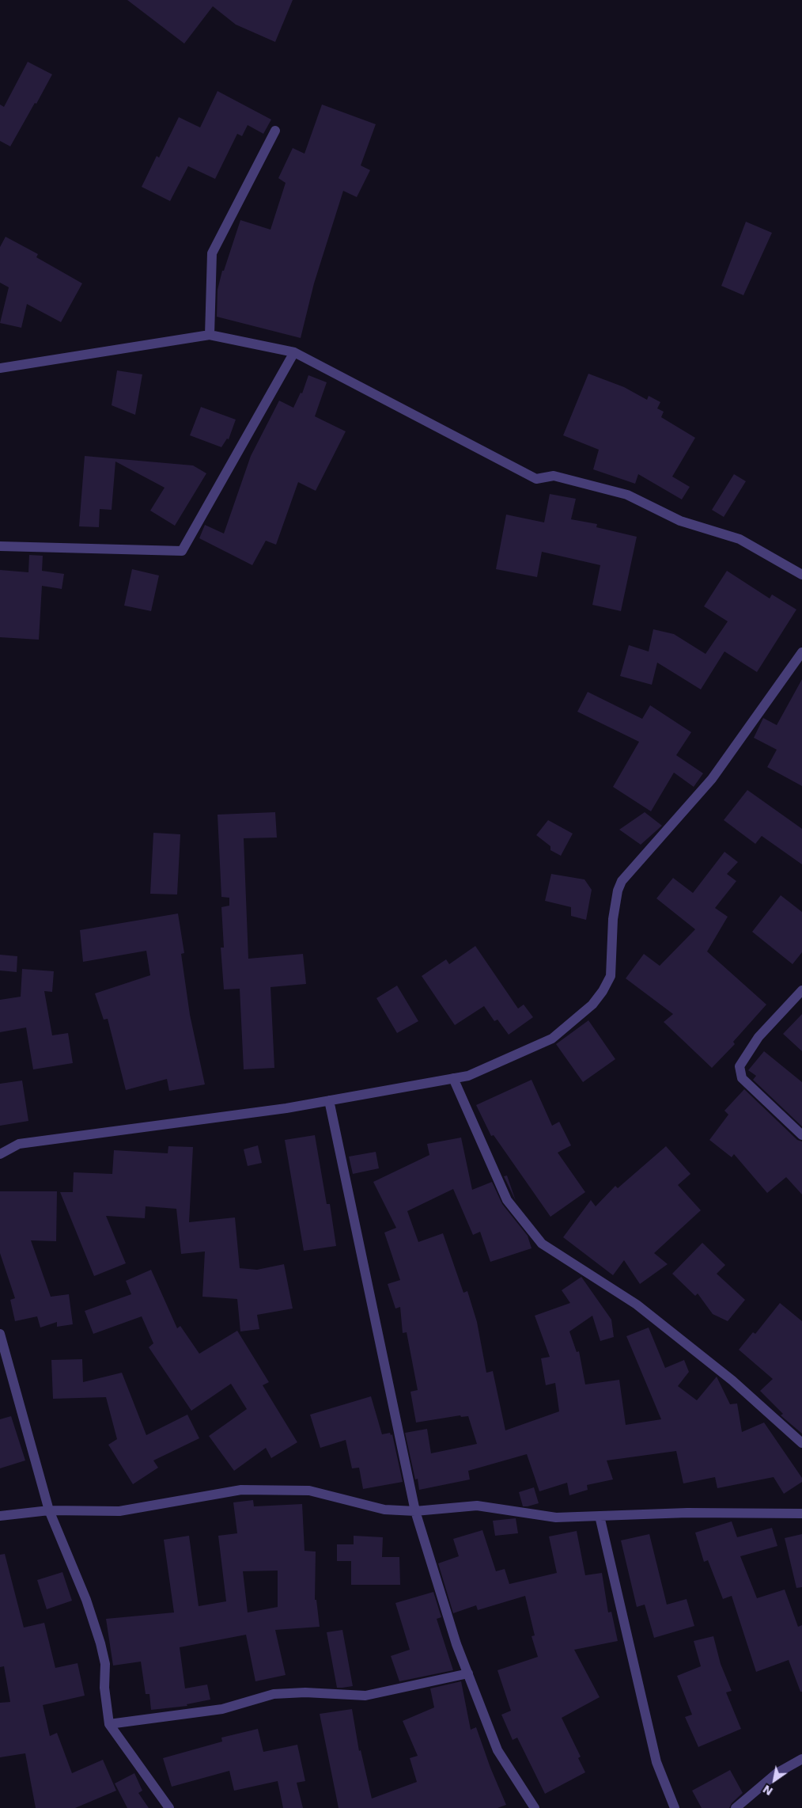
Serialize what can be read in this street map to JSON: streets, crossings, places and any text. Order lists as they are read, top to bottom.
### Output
{
  "north": "bottom left"
}
